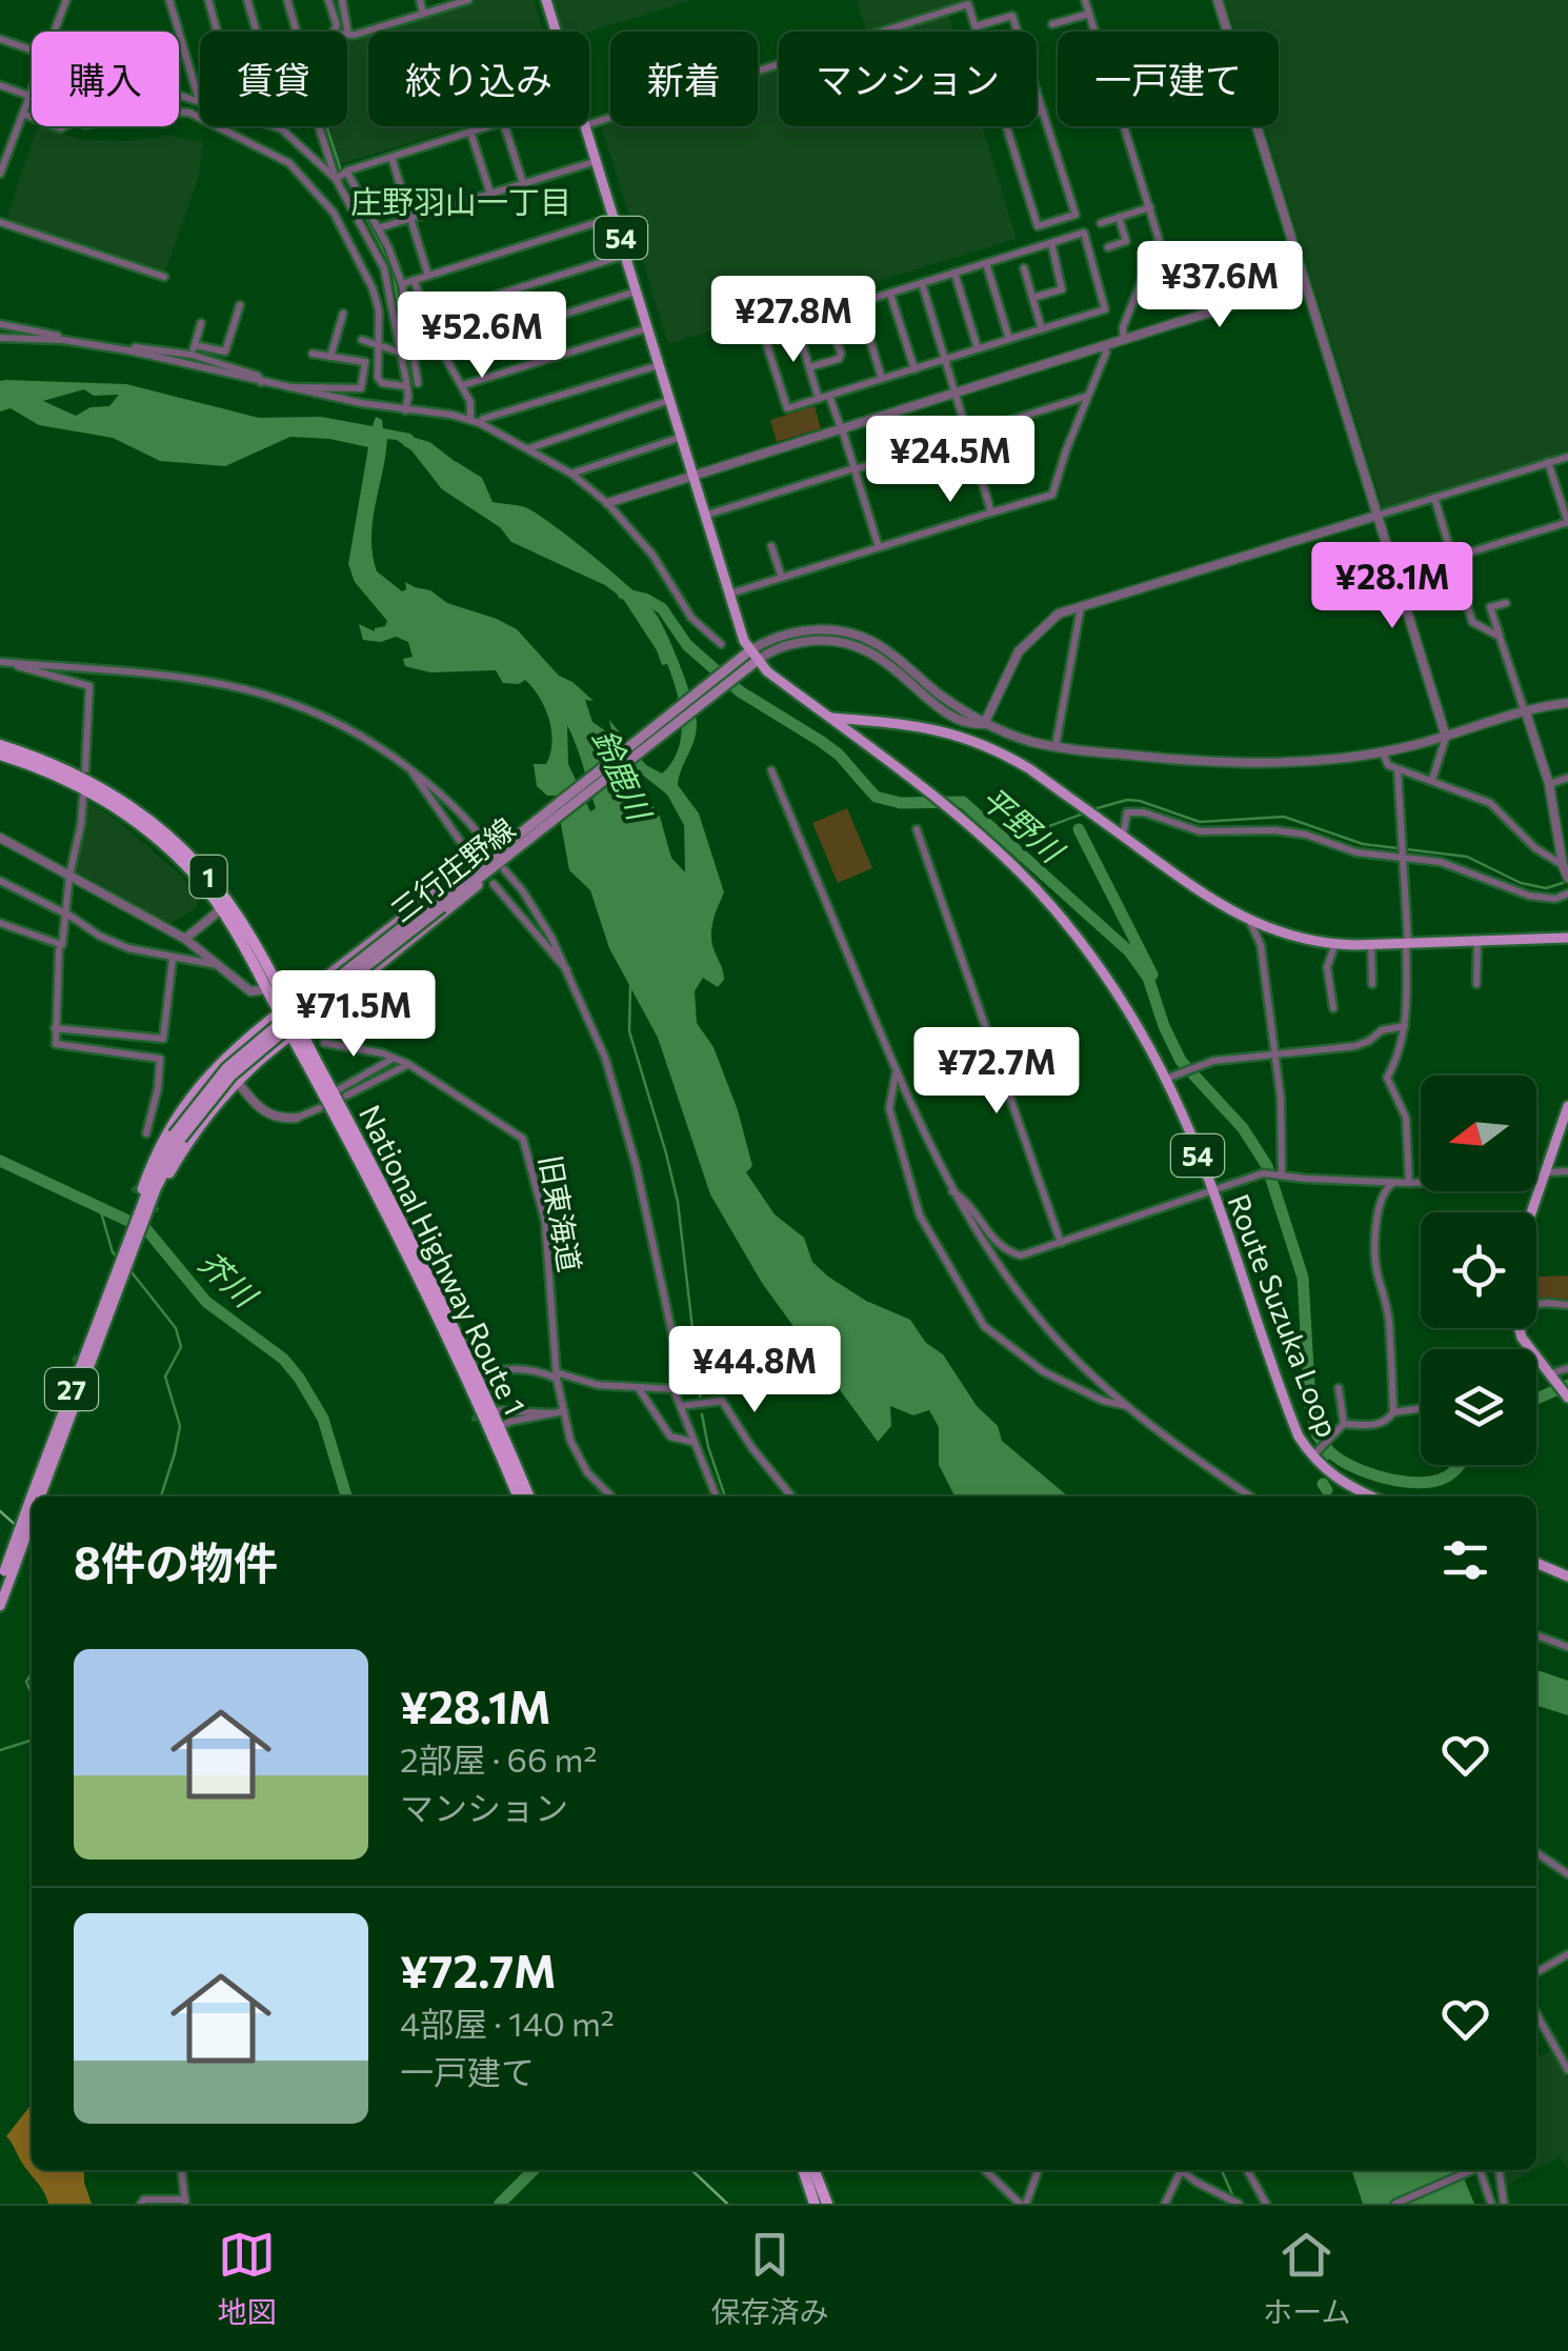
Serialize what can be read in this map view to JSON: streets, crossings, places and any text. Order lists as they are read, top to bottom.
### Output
{
  "streets": {
    "highway": ["1", "National Highway Route 1"],
    "main road": [
      "54",
      "三行庄野線",
      "Route Suzuka Loop",
      "27"
    ],
    "street": ["旧東海道"]
  },
  "crossings": [
    ["三行庄野線", "National Highway Route 1"],
    ["三行庄野線", "Route Suzuka Loop"]
  ],
  "districts": ["庄野羽山一丁目"],
  "water": ["鈴鹿川", "平野川", "芥川"],
  "north": "left",
  "page": {
    "chip": [
      "購入",
      "賃貸",
      "絞り込み",
      "新着",
      "マンション",
      "一戸建て"
    ],
    "price": [
      "¥37.6M",
      "¥27.8M",
      "¥52.6M",
      "¥24.5M",
      "¥28.1M",
      "¥71.5M",
      "¥72.7M",
      "¥44.8M"
    ],
    "heading": "8件の物件",
    "list": [
      {
        "name": "¥28.1M",
        "note": "2部屋 · 66 m² · マンション"
      },
      {
        "name": "¥72.7M",
        "note": "4部屋 · 140 m² · 一戸建て"
      }
    ],
    "tabs": ["地図", "保存済み", "ホーム"]
  }
}
